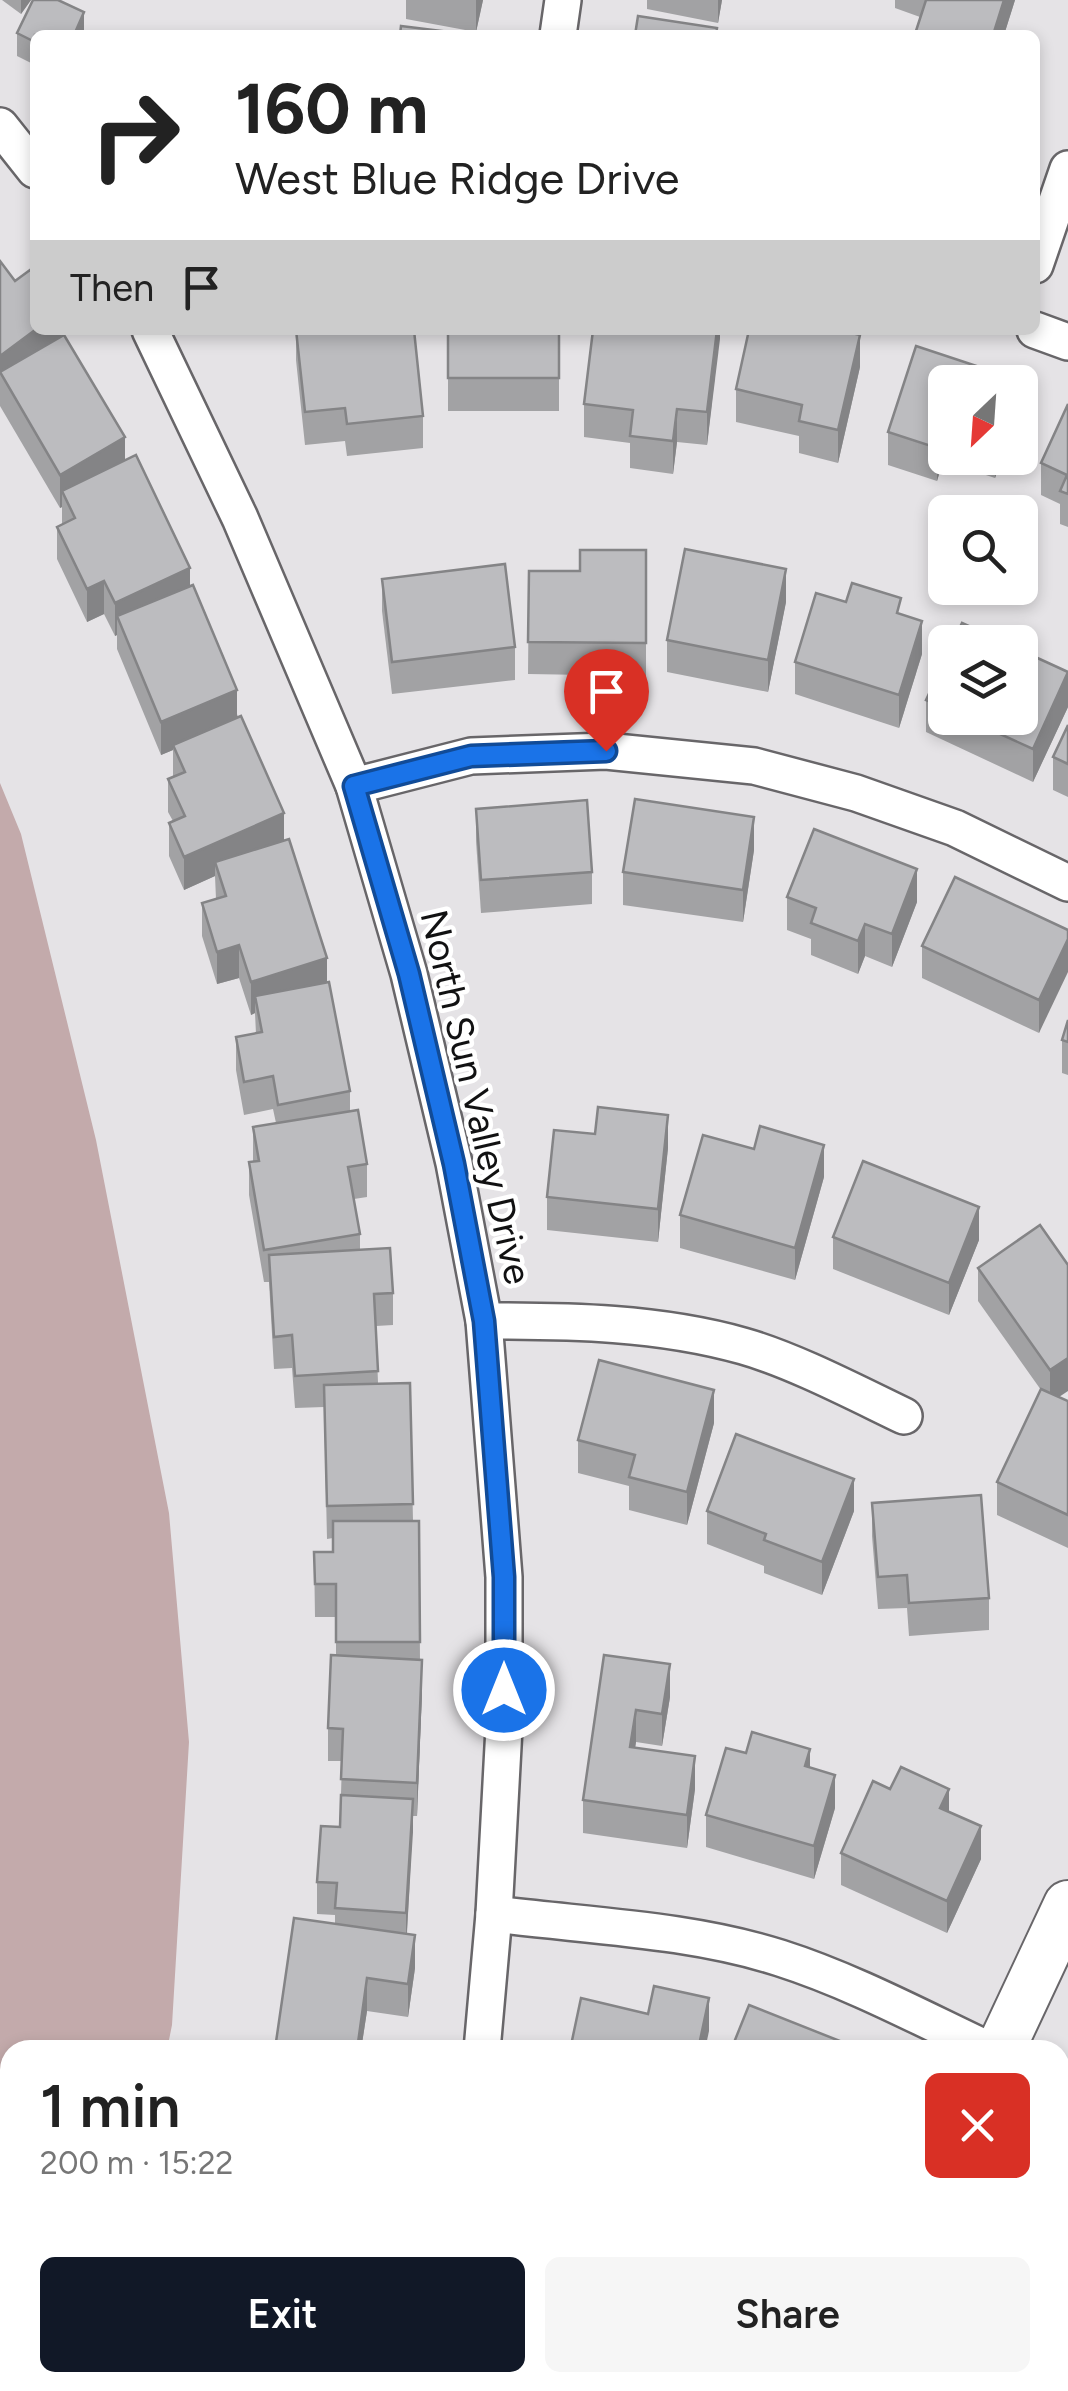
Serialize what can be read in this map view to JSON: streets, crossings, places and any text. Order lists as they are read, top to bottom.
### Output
{
  "streets": {
    "street": ["North Sun Valley Drive"]
  },
  "north": "bottom left",
  "page": {
    "turn": ["160 m", "West Blue Ridge Drive"],
    "then": "Then",
    "heading": ["1 min", "200 m · 15:22"],
    "buttons": ["Exit", "Share"]
  }
}
